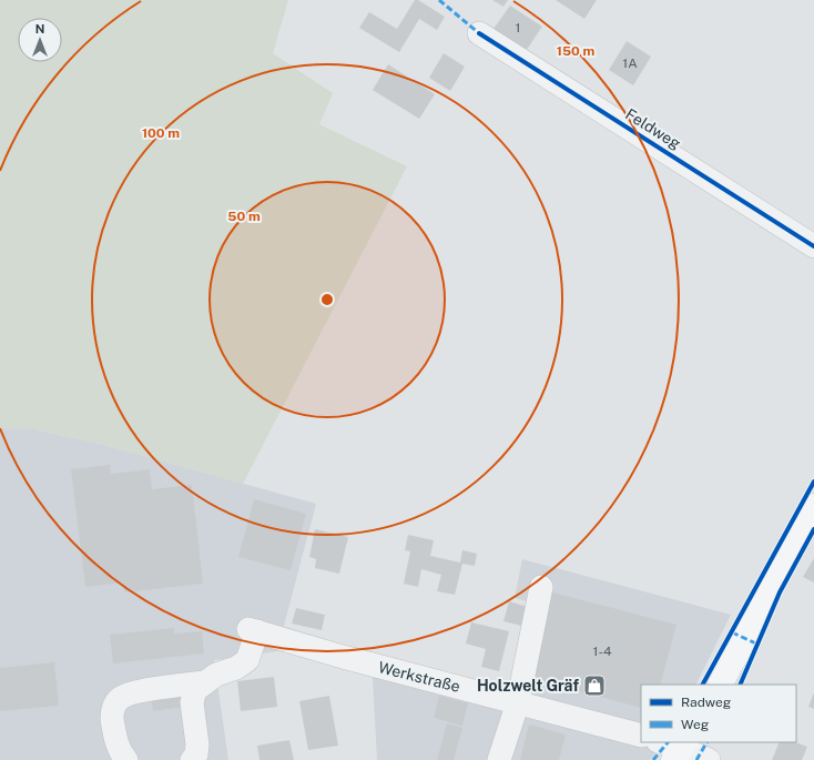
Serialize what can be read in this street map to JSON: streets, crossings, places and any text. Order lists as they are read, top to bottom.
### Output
{
  "streets": {
    "street": ["Feldweg", "Werkstraße"]
  },
  "places": {
    "shop": ["Holzwelt Gräf"]
  },
  "house_numbers": ["1", "1A", "1-4"],
  "legend": ["Radweg", "Weg"],
  "north": "top",
  "rings": ["150 m", "100 m", "50 m"]
}
